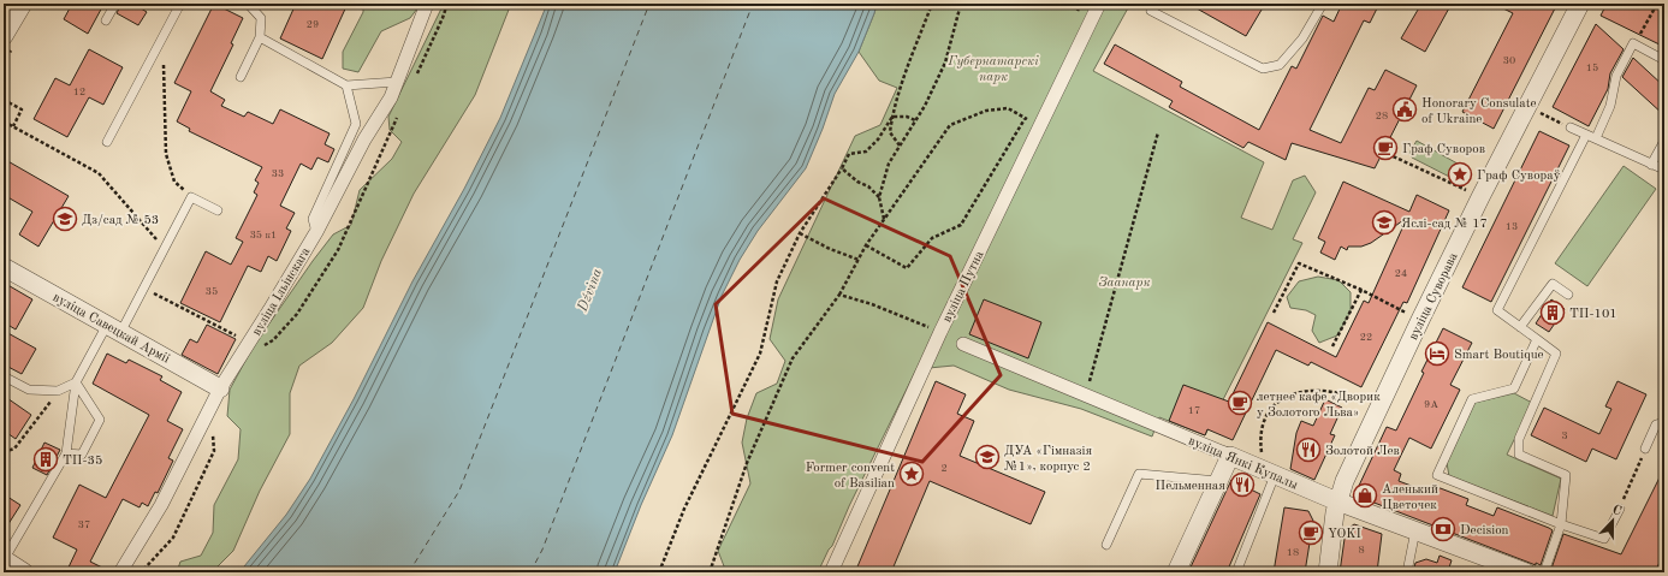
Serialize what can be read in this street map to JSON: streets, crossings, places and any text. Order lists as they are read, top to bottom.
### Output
{
  "streets": {
    "street": [
      "вуліца Путна",
      "вуліца Ільінскага",
      "вуліца Суворава",
      "вуліца Савецкай Арміі",
      "вуліца Янкі Купалы"
    ]
  },
  "crossings": [
    ["вуліца Ільінскага", "вуліца Савецкай Арміі"],
    ["вуліца Суворава", "вуліца Янкі Купалы"]
  ],
  "water": ["Dźvina"],
  "parks": ["Губернатарскі парк", "Заапарк"],
  "places": {
    "public building": ["Honorary Consulate of Ukraine"],
    "cafe": ["Граф Суворов", "летнее кафе «Дворик у Золотого Льва»", "YOKI"],
    "place": ["Граф Сувораў", "Former convent of Basilian"],
    "school or university": ["Дз/сад № 53", "Яслі-сад № 17", "ДУА «Гімназія №1», корпус 2"],
    "building": ["ТП-101", "ТП-35"],
    "hotel": ["Smart Boutique"],
    "restaurant": ["Золотой Лев", "Пельменная"],
    "shop": ["Аленький Цветочек"],
    "bank": ["Decision"]
  },
  "house_numbers": [
    "29",
    "30",
    "15",
    "12",
    "28",
    "33",
    "13",
    "35 к1",
    "24",
    "35",
    "22",
    "9А",
    "17",
    "3",
    "2",
    "37",
    "8",
    "18"
  ],
  "north": "top"
}
